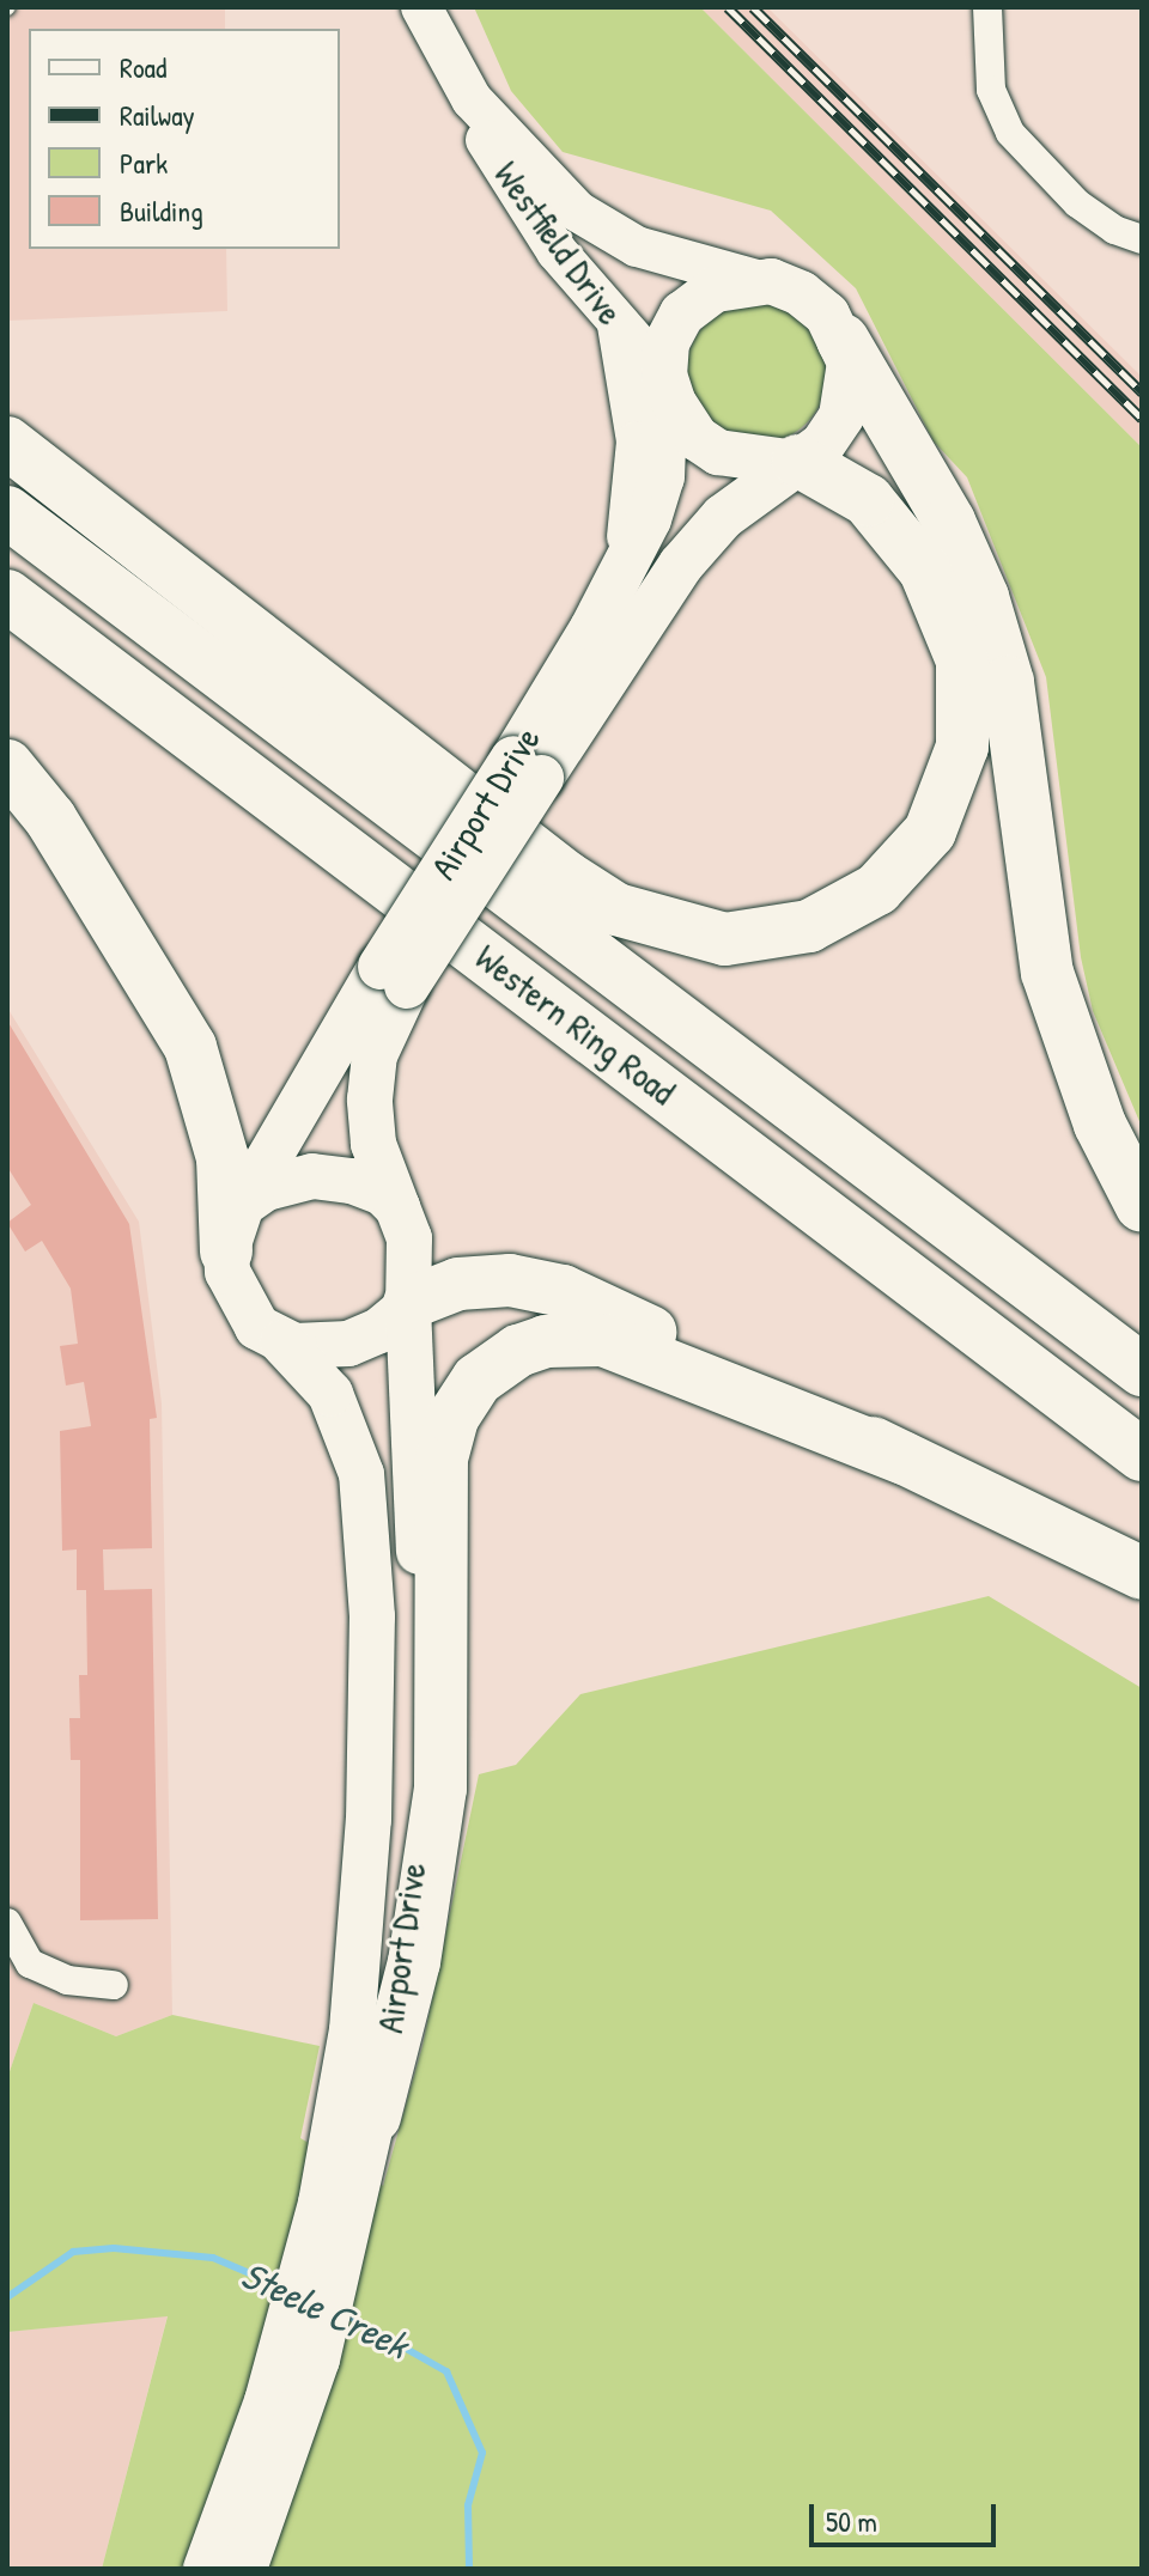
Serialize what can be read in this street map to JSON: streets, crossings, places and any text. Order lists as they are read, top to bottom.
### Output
{
  "streets": {
    "highway": ["Western Ring Road"],
    "main road": ["Westfield Drive", "Airport Drive"]
  },
  "crossings": [
    ["Westfield Drive", "Airport Drive"]
  ],
  "water": ["Steele Creek"],
  "legend": [
    "Road",
    "Railway",
    "Park",
    "Building"
  ],
  "scale_bar": "50 m"
}
